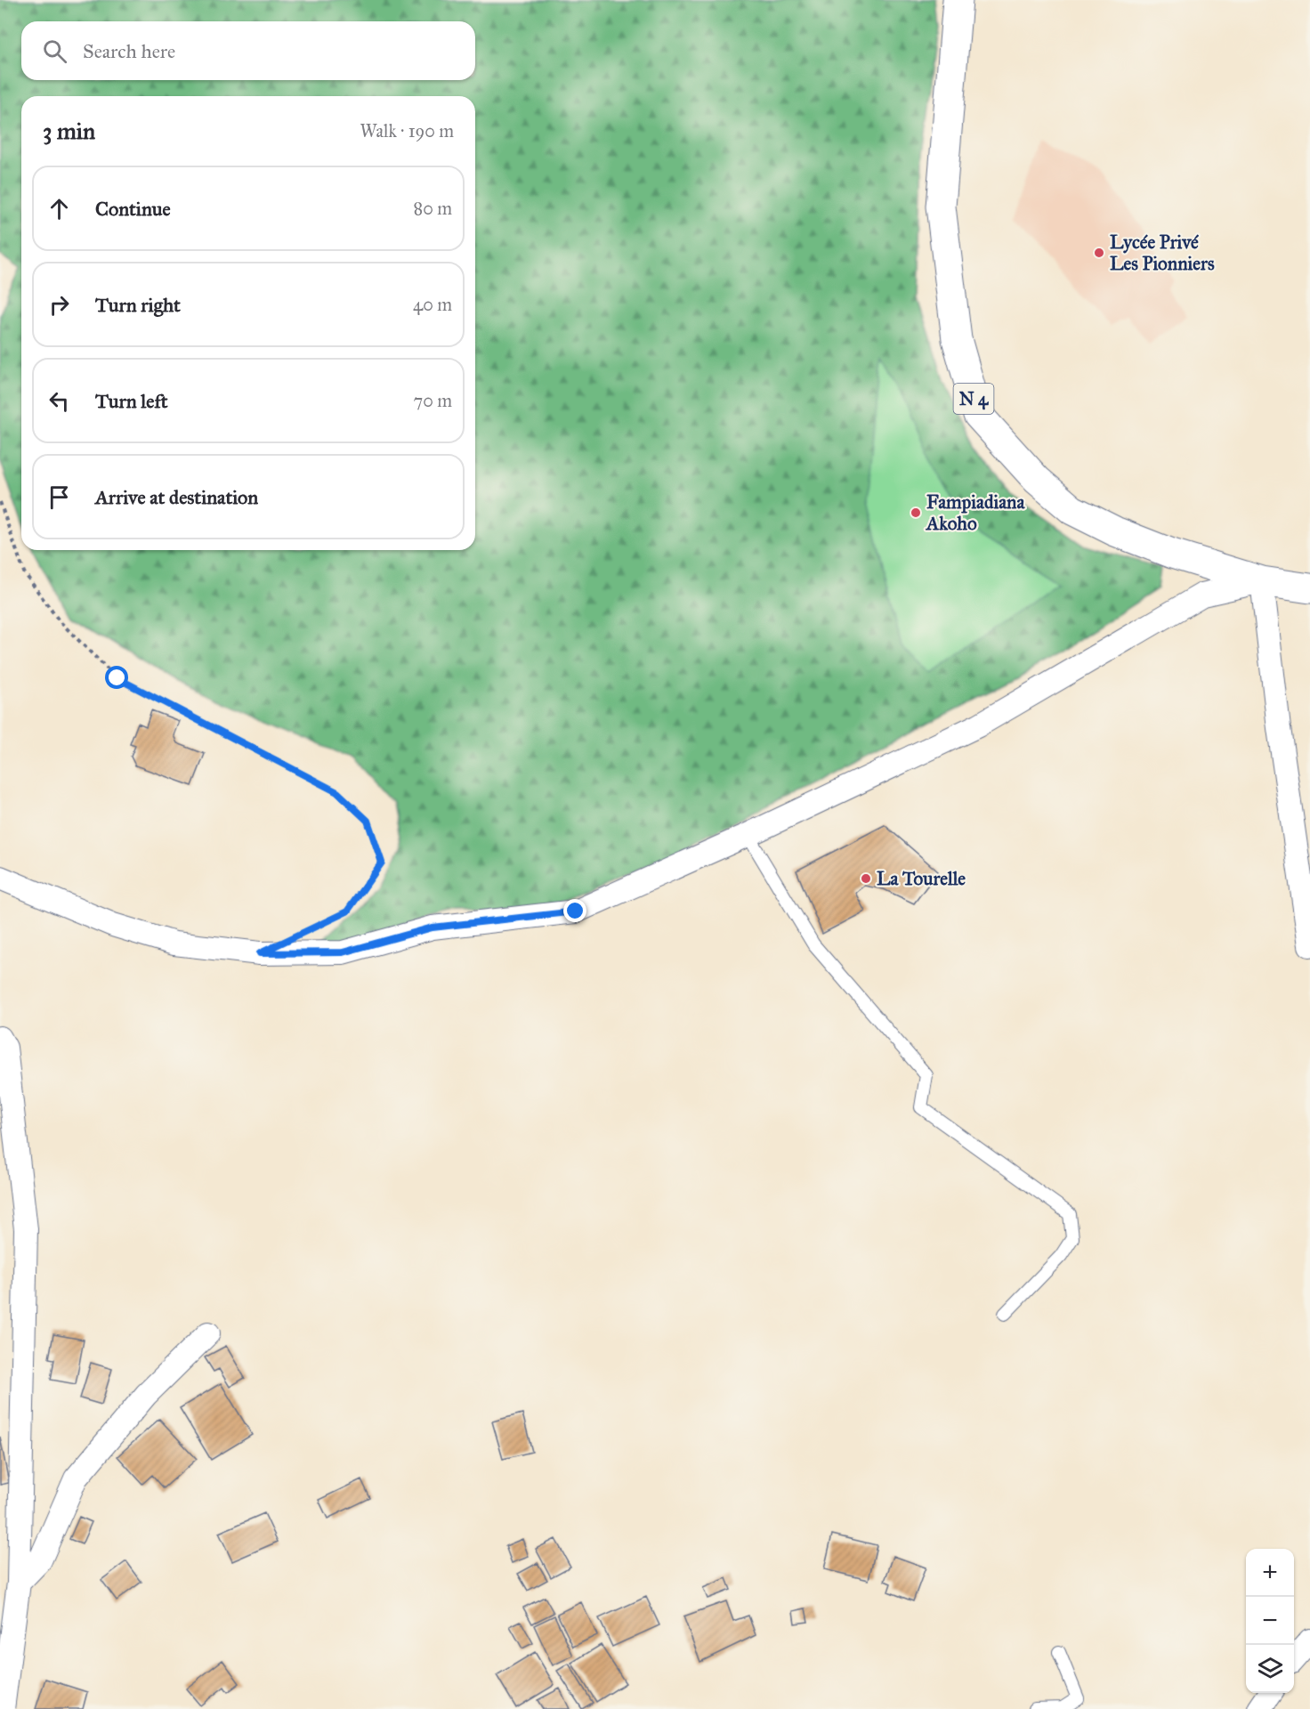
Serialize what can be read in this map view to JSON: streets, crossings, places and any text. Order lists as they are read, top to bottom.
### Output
{
  "streets": {
    "main road": ["N 4"]
  },
  "places": ["Lycée Privé Les Pionniers", "Fampiadiana Akoho", "La Tourelle"],
  "page": {
    "search": "Search here",
    "heading": ["3 min", "Walk · 190 m"],
    "list": [
      ["Continue", "80 m"],
      ["Turn right", "40 m"],
      ["Turn left", "70 m"],
      "Arrive at destination"
    ],
    "map_buttons": ["+", "−"]
  }
}
